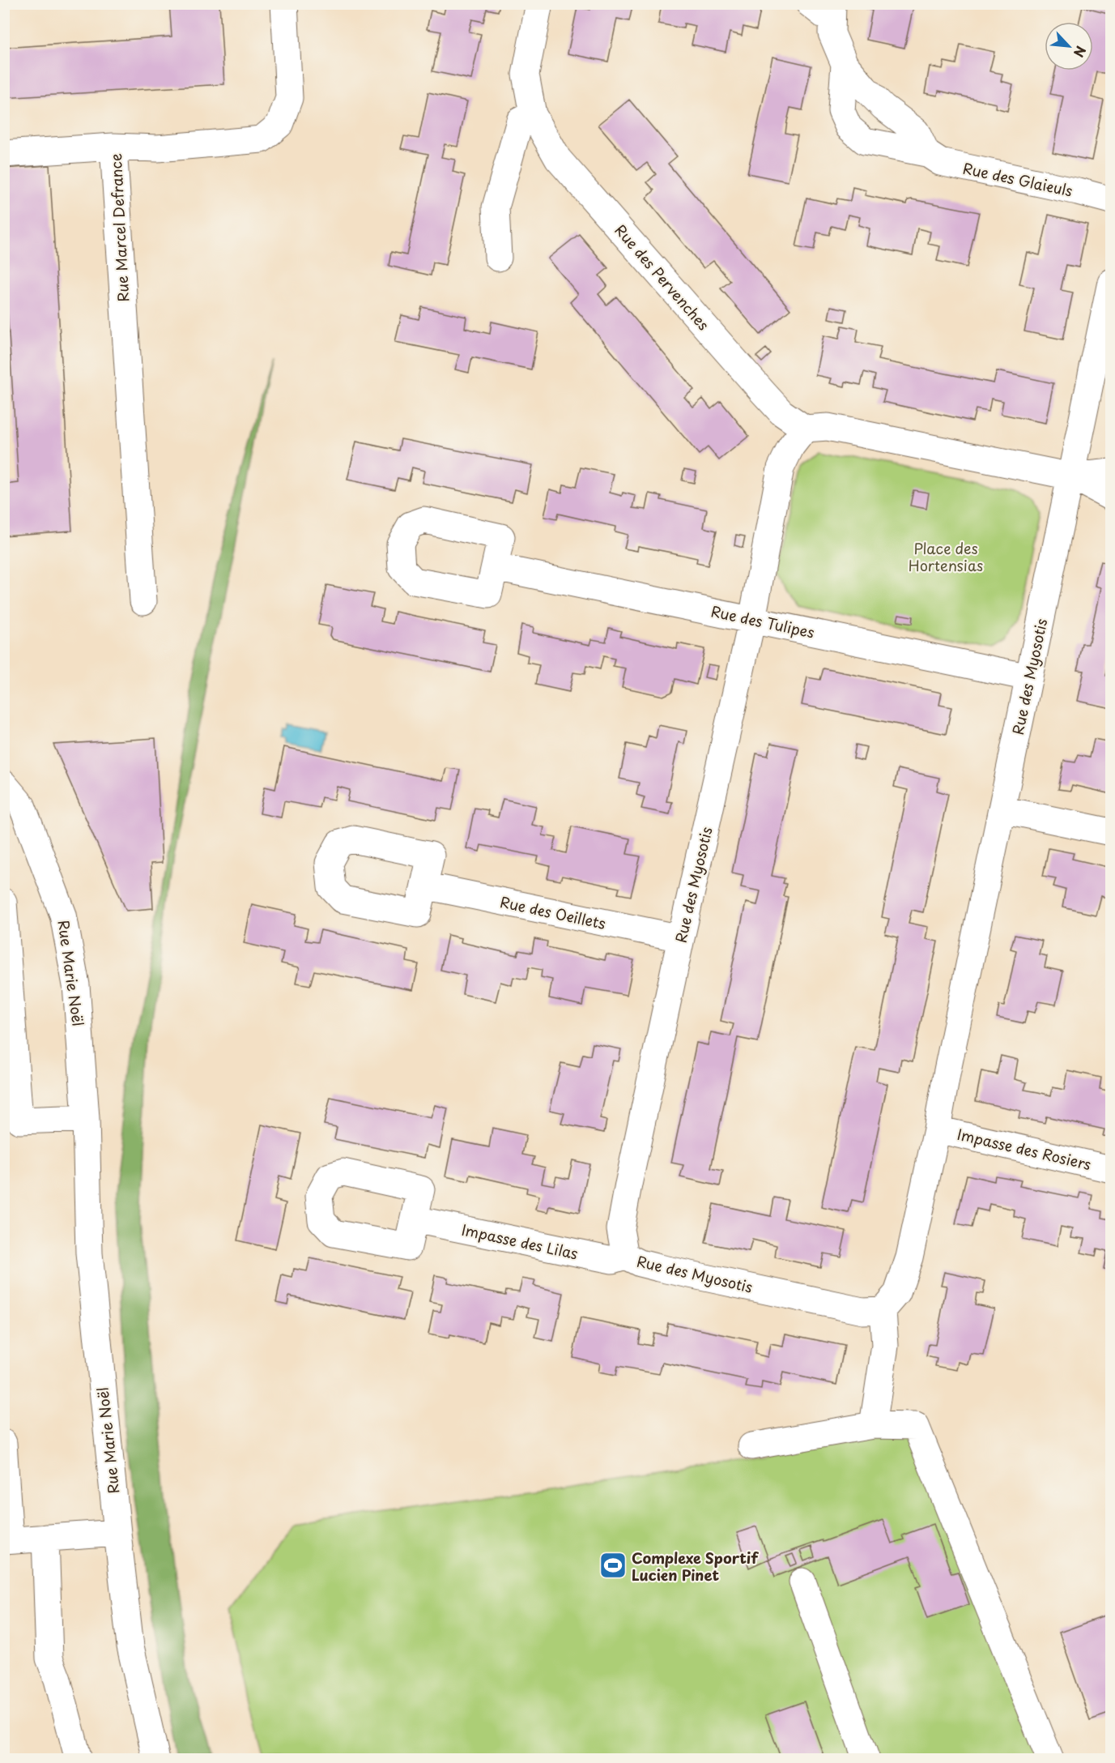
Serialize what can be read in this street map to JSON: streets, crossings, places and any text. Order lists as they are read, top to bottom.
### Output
{
  "streets": {
    "street": [
      "Rue des Glaieuls",
      "Rue Marcel Defrance",
      "Rue des Pervenches",
      "Rue des Tulipes",
      "Rue des Myosotis",
      "Rue des Oeillets",
      "Rue Marie Noël",
      "Impasse des Rosiers",
      "Impasse des Lilas"
    ]
  },
  "crossings": [
    ["Rue des Pervenches", "Rue des Myosotis"],
    ["Rue des Tulipes", "Rue des Myosotis"],
    ["Rue des Myosotis", "Rue des Oeillets"],
    ["Rue des Myosotis", "Impasse des Rosiers"],
    ["Rue des Myosotis", "Impasse des Lilas"]
  ],
  "parks": ["Place des Hortensias"],
  "places": {
    "sports": ["Complexe Sportif Lucien Pinet"]
  },
  "north": "bottom right"
}
